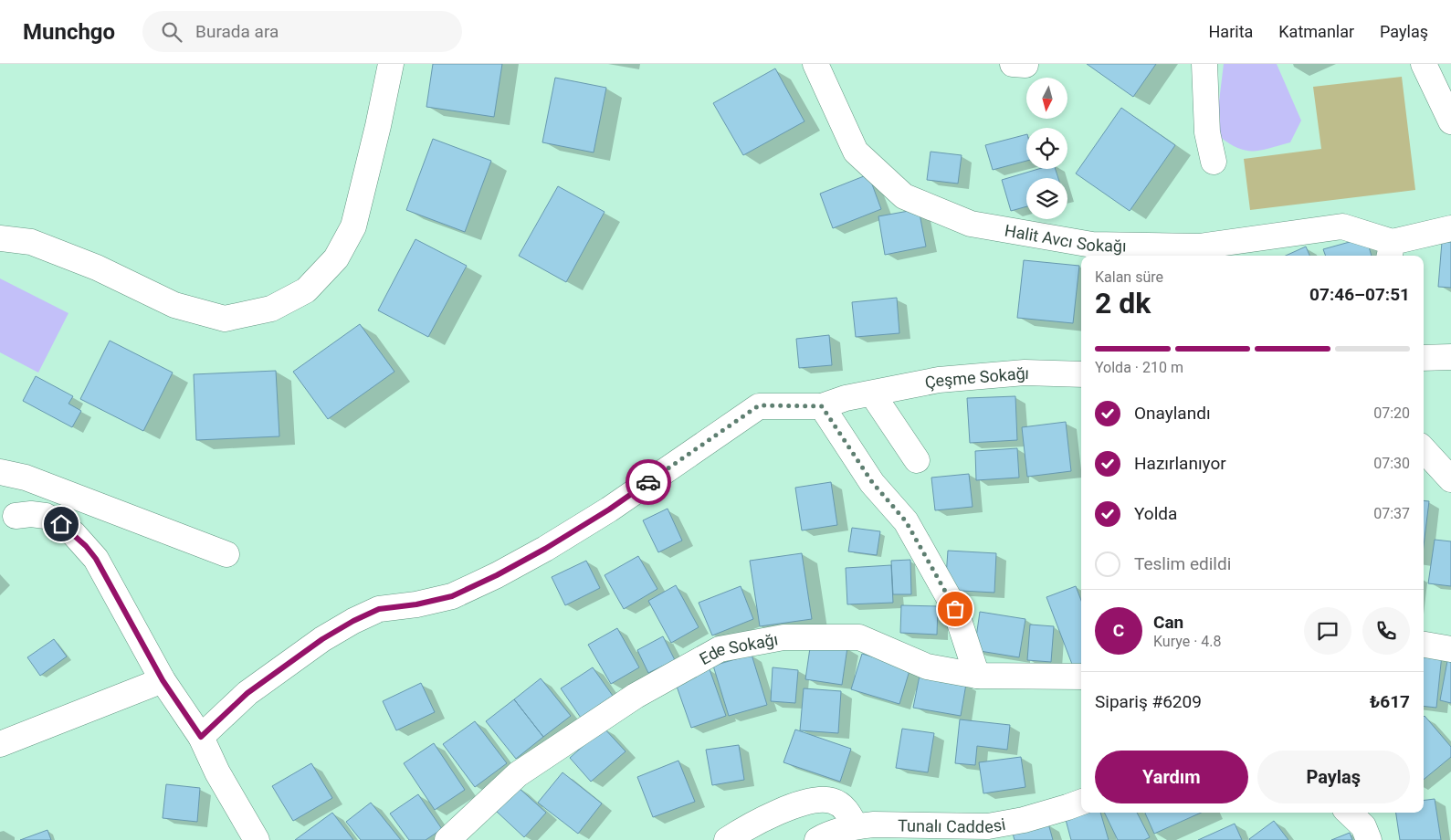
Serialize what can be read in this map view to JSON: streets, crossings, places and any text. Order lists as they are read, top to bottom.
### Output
{
  "streets": {
    "street": [
      "Halit Avcı Sokağı",
      "Çeşme Sokağı",
      "Ede Sokağı",
      "Tunalı Caddesi"
    ]
  },
  "north": "bottom",
  "page": {
    "header": "Munchgo",
    "search": "Burada ara",
    "nav": ["Harita", "Katmanlar", "Paylaş"],
    "heading": ["2 dk", "Kalan süre", "07:46–07:51"],
    "panel": [
      "Can",
      "Kurye · 4.8",
      "Sipariş #6209",
      "₺617"
    ],
    "bar": "Yolda · 210 m",
    "list": [
      ["Onaylandı", "07:20"],
      ["Hazırlanıyor", "07:30"],
      ["Yolda", "07:37"],
      "Teslim edildi"
    ],
    "round": "C",
    "buttons": ["Yardım", "Paylaş"]
  }
}
